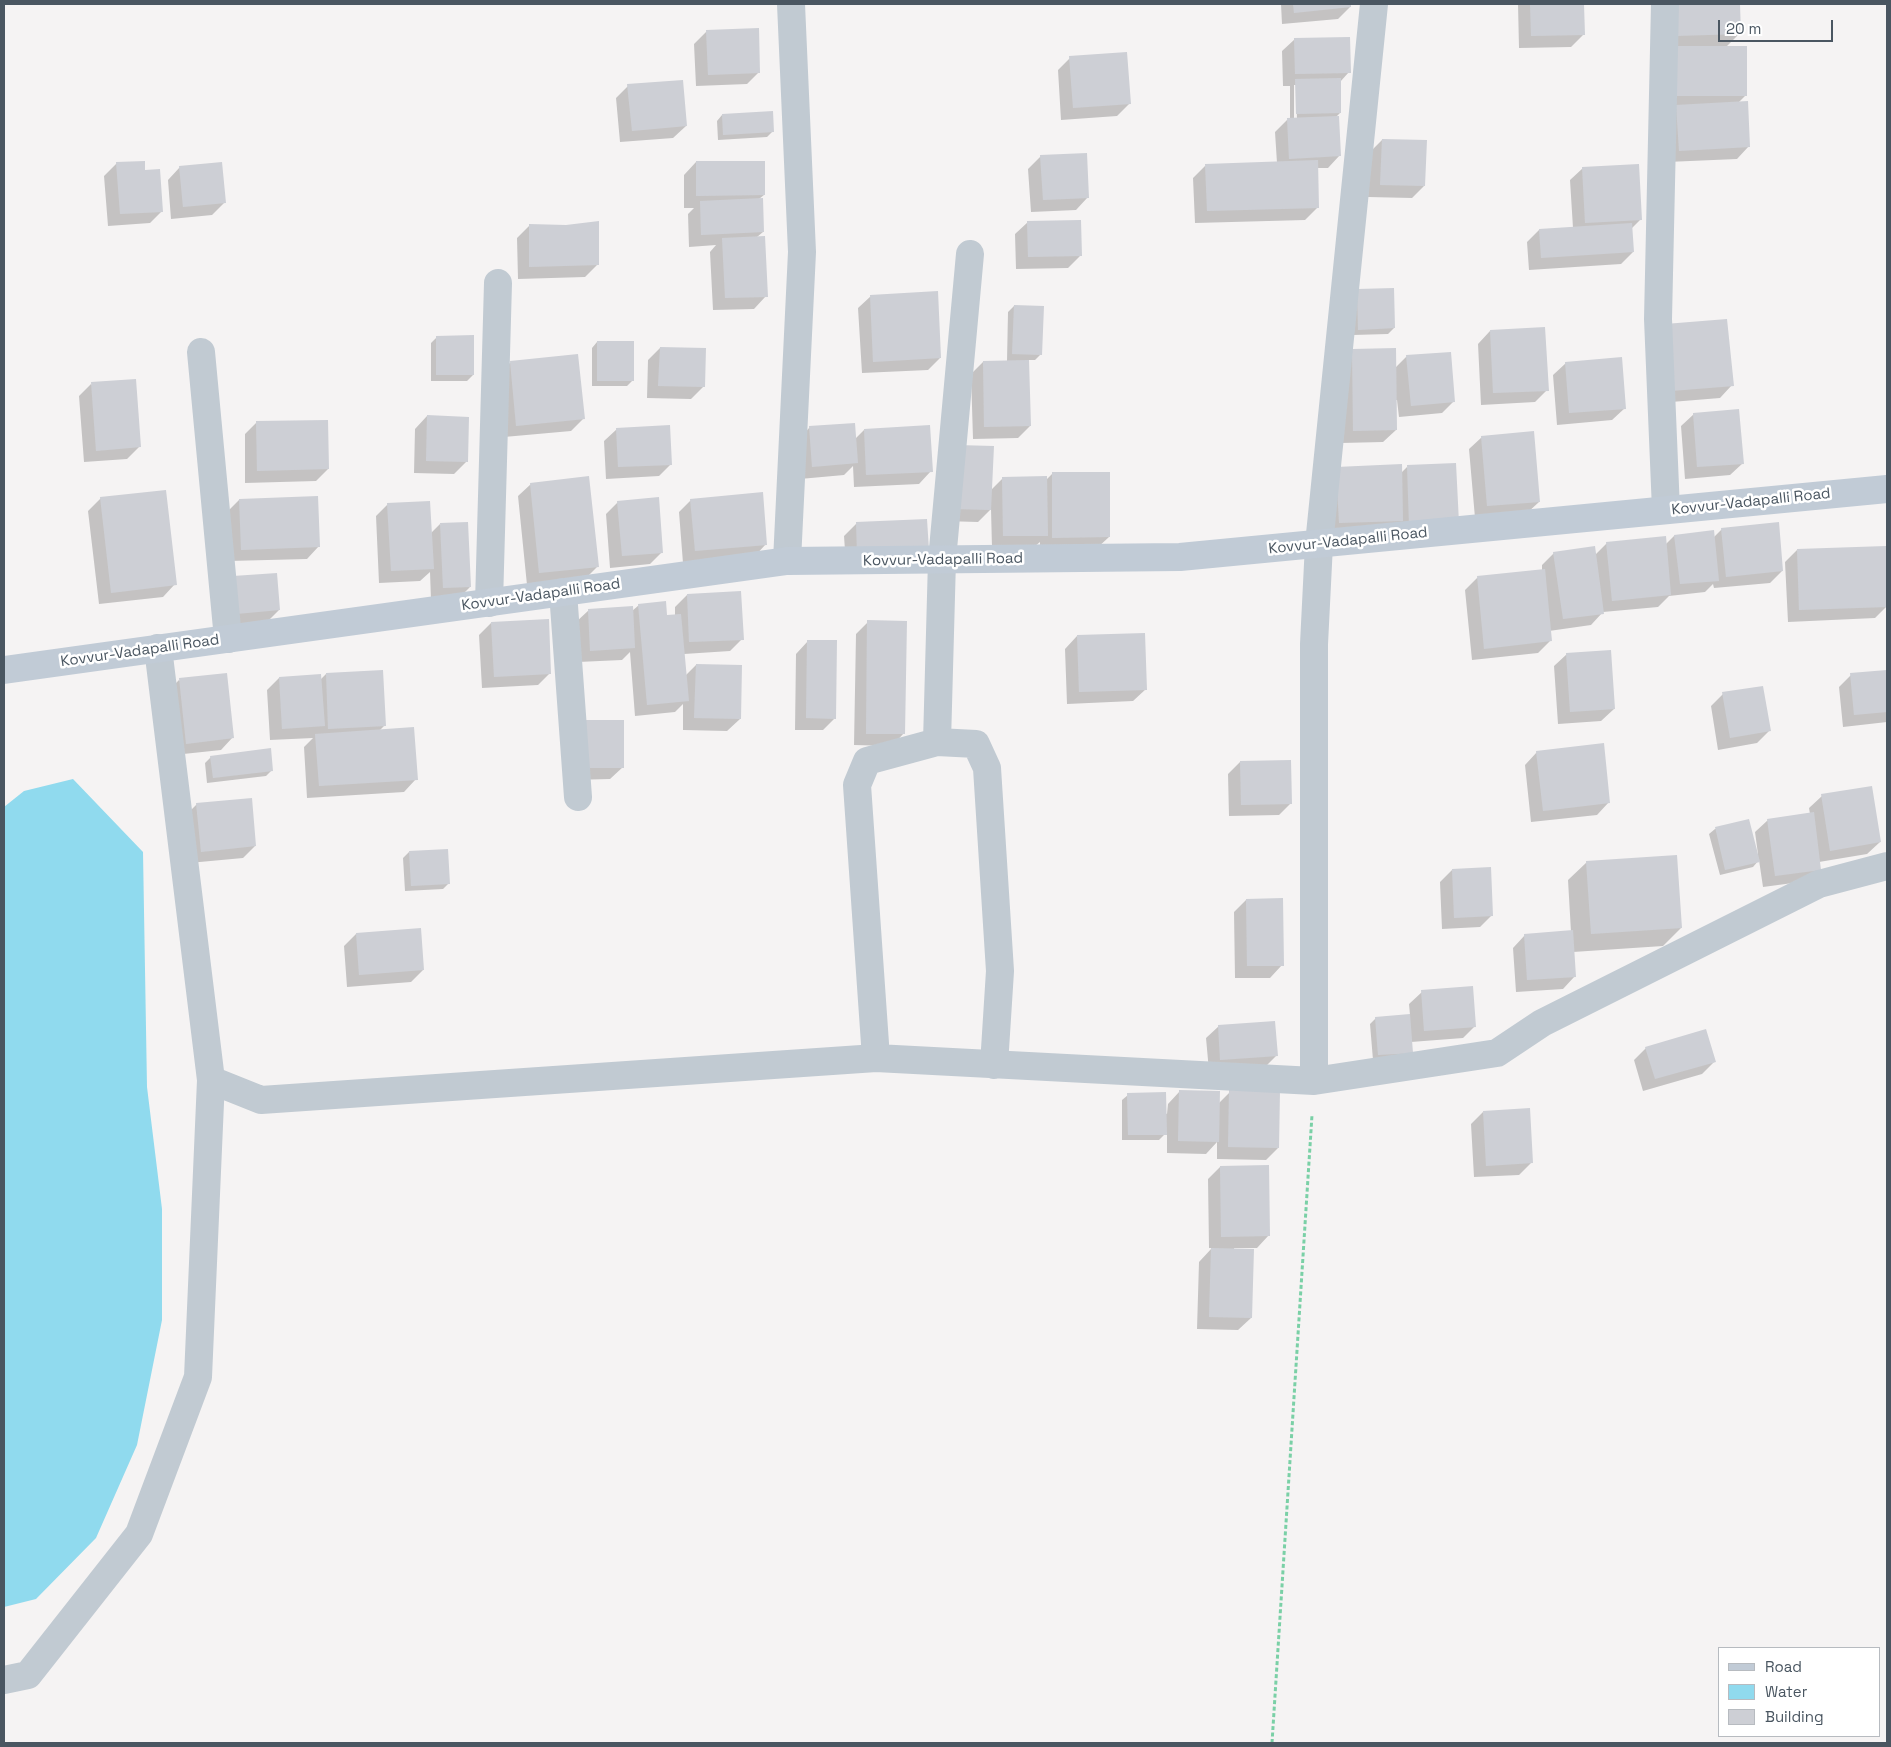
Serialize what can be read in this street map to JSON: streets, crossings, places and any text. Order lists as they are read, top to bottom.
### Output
{
  "streets": {
    "main road": ["Kovvur-Vadapalli Road"]
  },
  "legend": ["Road", "Water", "Building"],
  "scale_bar": "20 m"
}
